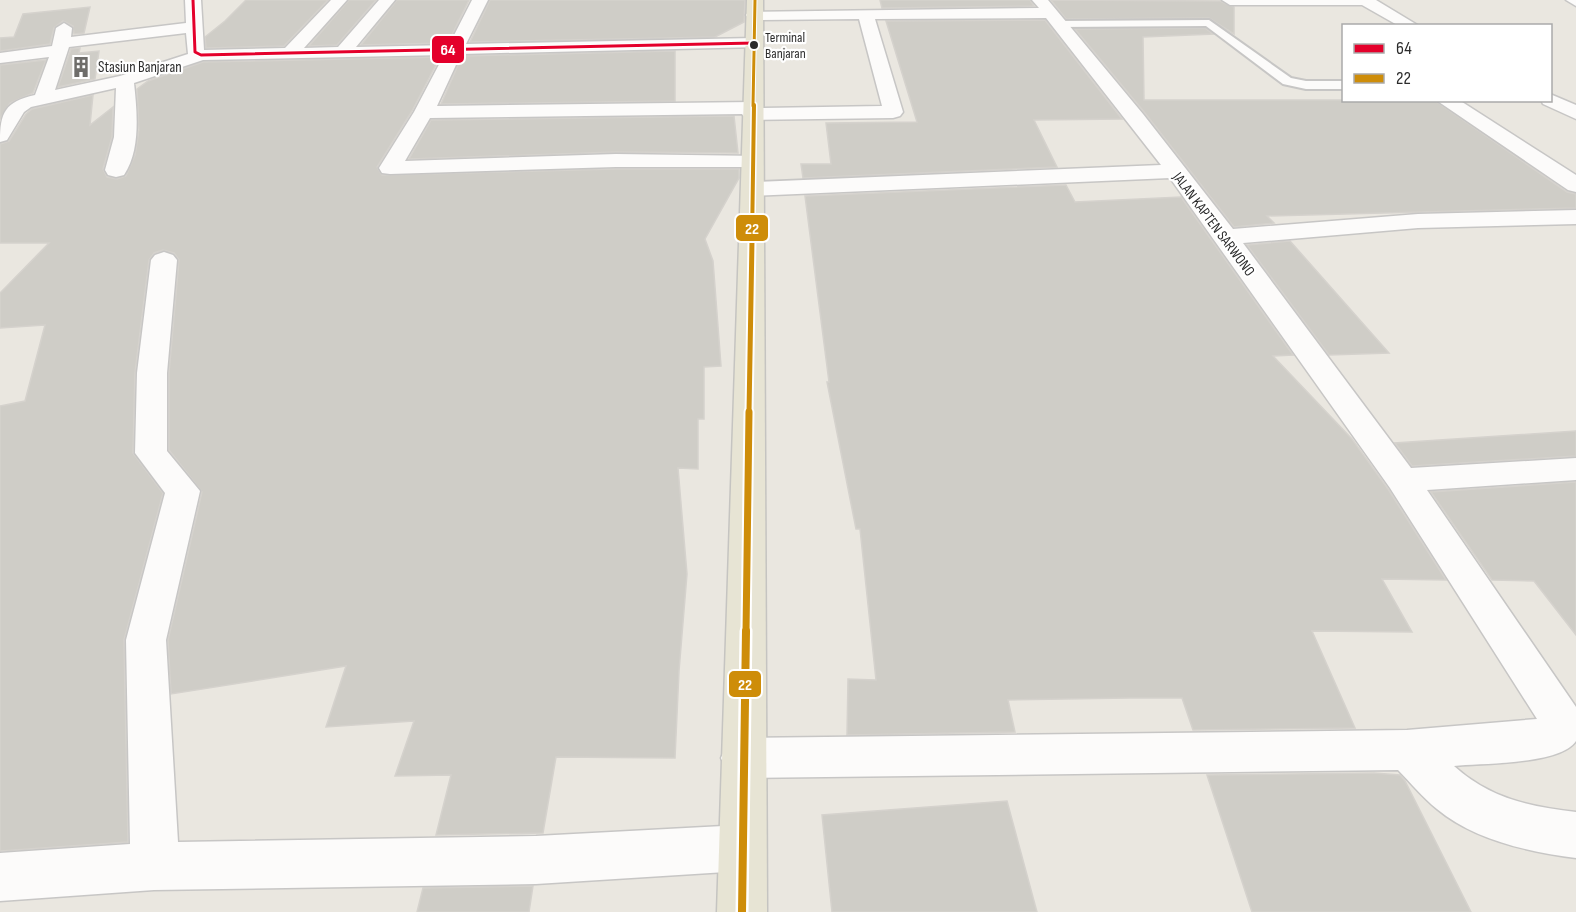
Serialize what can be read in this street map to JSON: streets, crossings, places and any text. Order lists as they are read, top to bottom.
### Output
{
  "streets": {
    "street": ["JALAN KAPTEN SARWONO"]
  },
  "places": {
    "other": ["Terminal Banjaran"],
    "building": ["Stasiun Banjaran"]
  },
  "lines": ["transit line 64", "transit line 22"],
  "legend": ["64", "22"]
}
